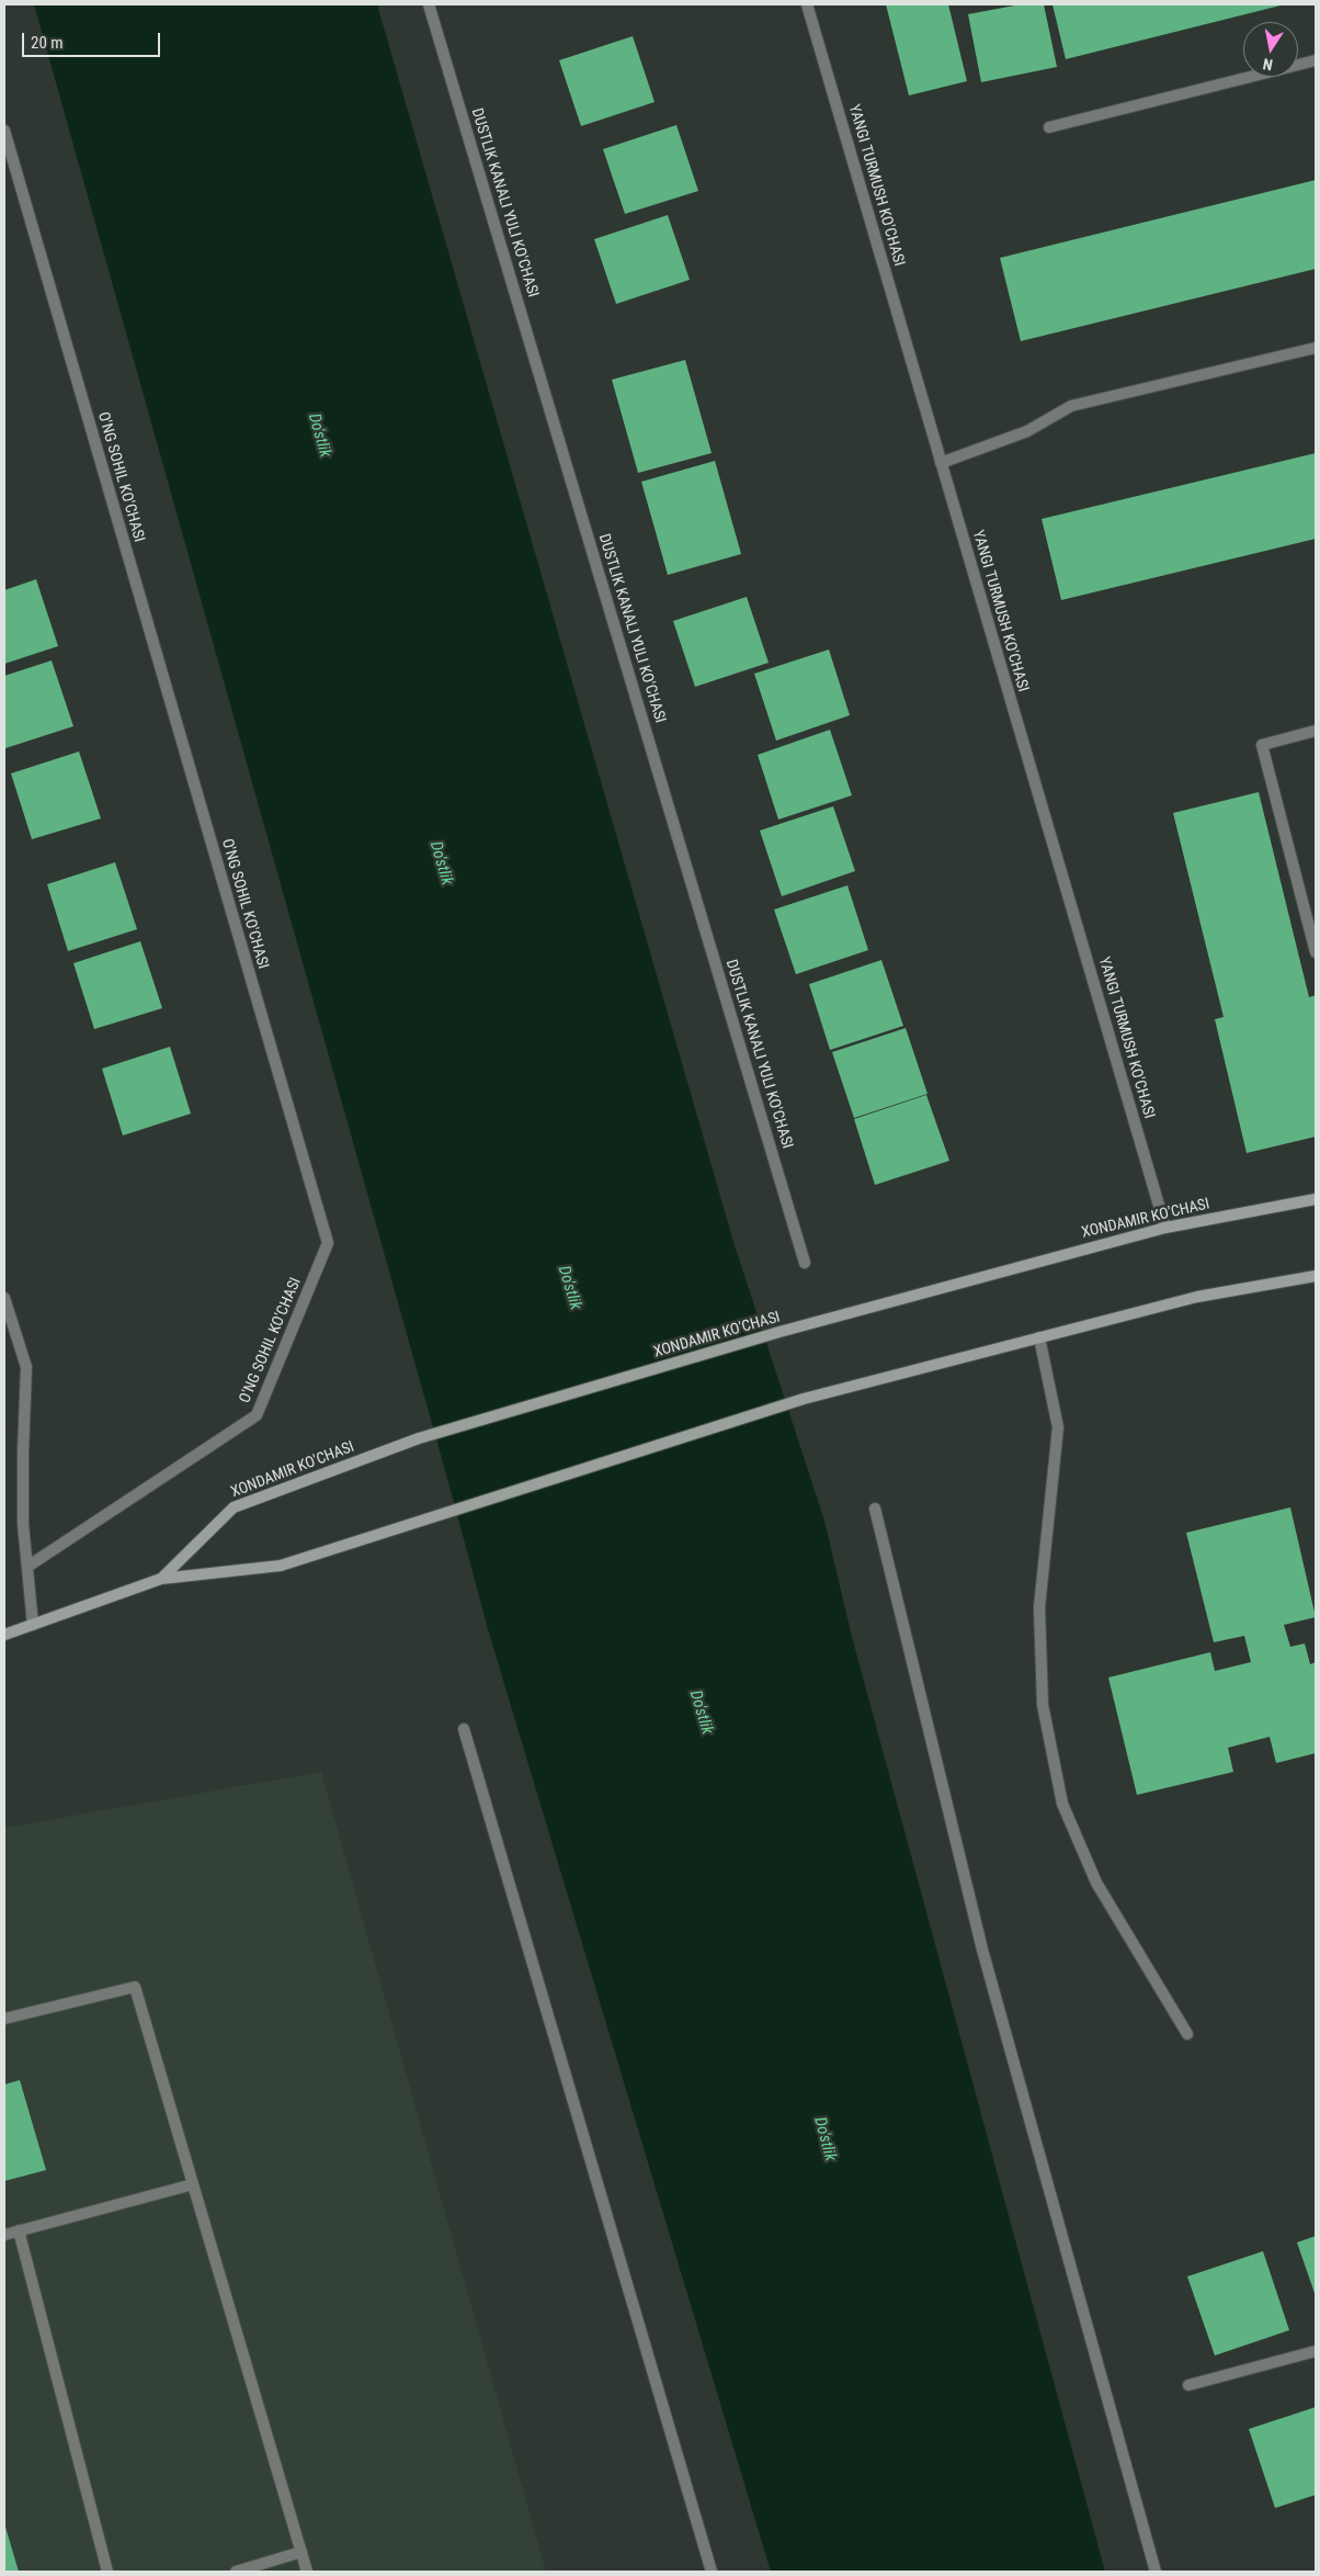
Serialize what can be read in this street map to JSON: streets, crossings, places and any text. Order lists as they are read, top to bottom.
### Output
{
  "streets": {
    "main road": ["XONDAMIR KO'CHASI"],
    "street": ["YANGI TURMUSH KO'CHASI", "DUSTLIK KANALI YULI KO'CHASI", "O'NG SOHIL KO'CHASI"]
  },
  "crossings": [
    ["YANGI TURMUSH KO'CHASI", "XONDAMIR KO'CHASI"]
  ],
  "water": ["Do'stlik"],
  "scale_bar": "20 m",
  "north": "bottom"
}
